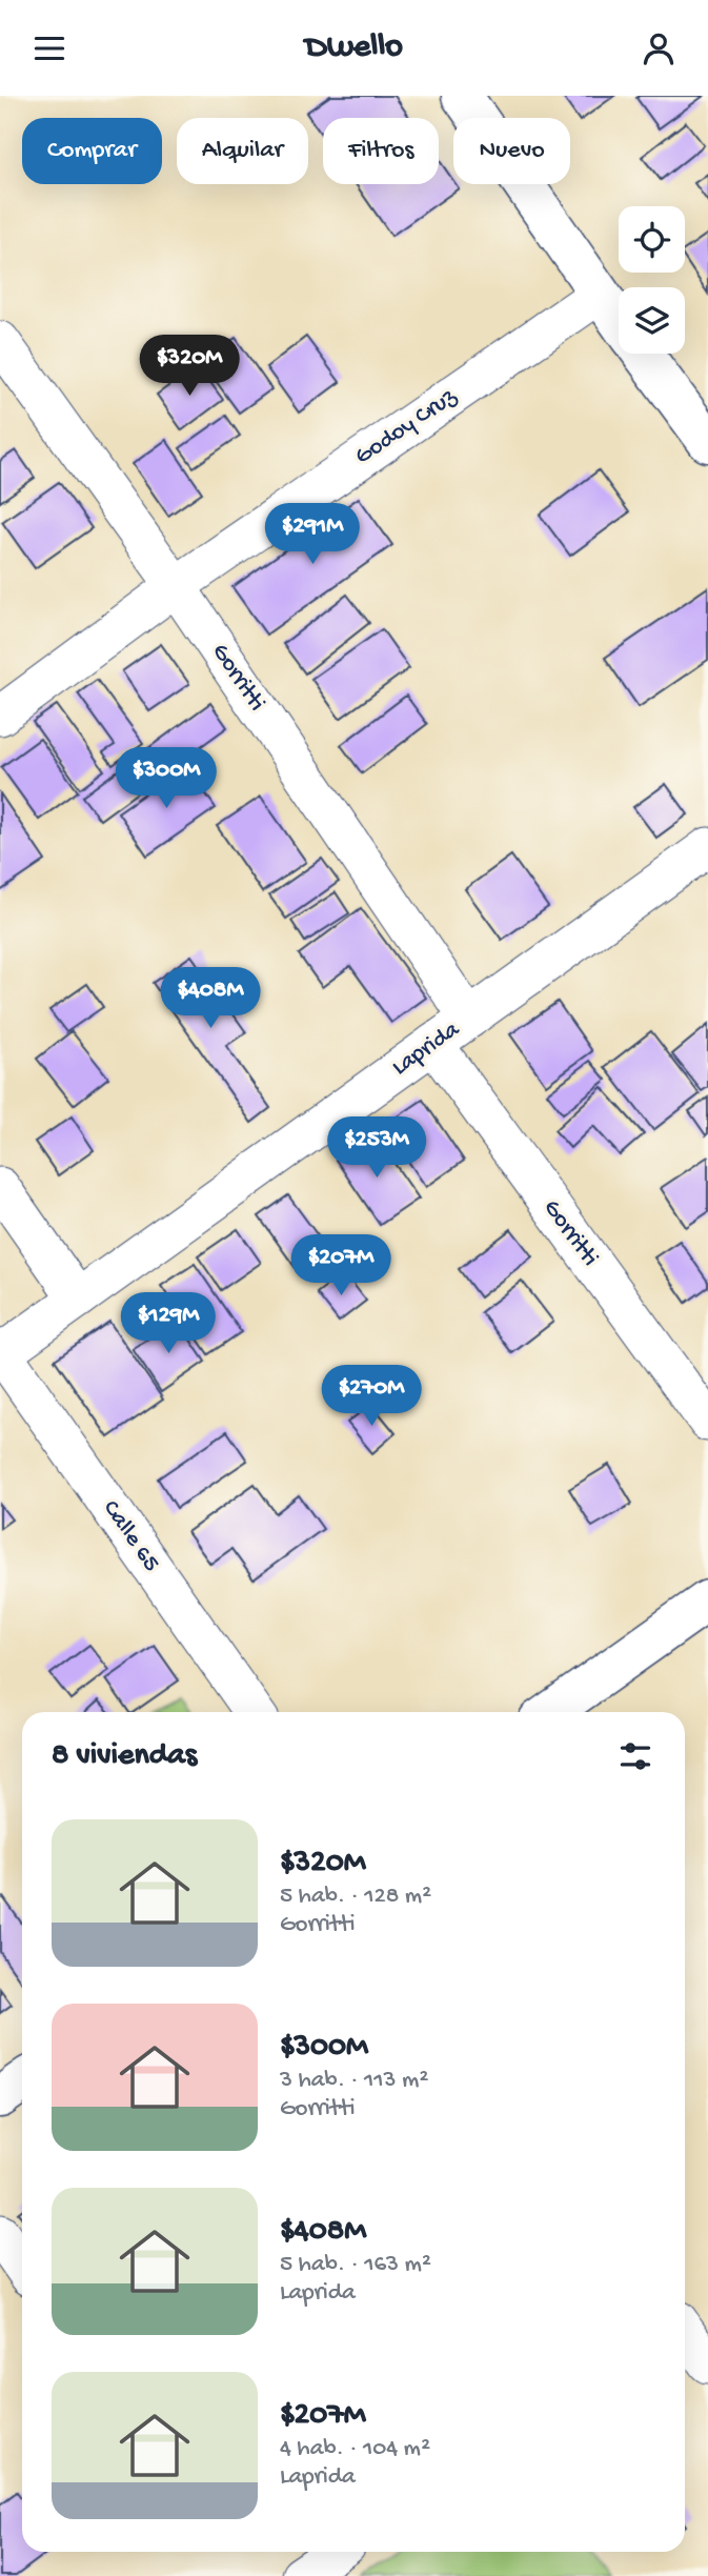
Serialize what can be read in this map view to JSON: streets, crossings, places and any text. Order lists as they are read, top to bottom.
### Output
{
  "streets": {
    "street": [
      "Godoy Cruz",
      "Gorritti",
      "Laprida",
      "Calle 65"
    ]
  },
  "crossings": [
    ["Godoy Cruz", "Gorritti"],
    ["Gorritti", "Laprida"],
    ["Laprida", "Calle 65"]
  ],
  "page": {
    "header": "Dwello",
    "chip": [
      "Comprar",
      "Alquilar",
      "Filtros",
      "Nuevo"
    ],
    "price": [
      "$320M",
      "$291M",
      "$300M",
      "$408M",
      "$253M",
      "$207M",
      "$129M",
      "$270M"
    ],
    "heading": "8 viviendas",
    "list": [
      {
        "name": "$320M",
        "note": "5 hab. · 128 m² · Gorritti"
      },
      {
        "name": "$300M",
        "note": "3 hab. · 113 m² · Gorritti"
      },
      {
        "name": "$408M",
        "note": "5 hab. · 163 m² · Laprida"
      },
      {
        "name": "$207M",
        "note": "4 hab. · 104 m² · Laprida"
      }
    ]
  }
}
